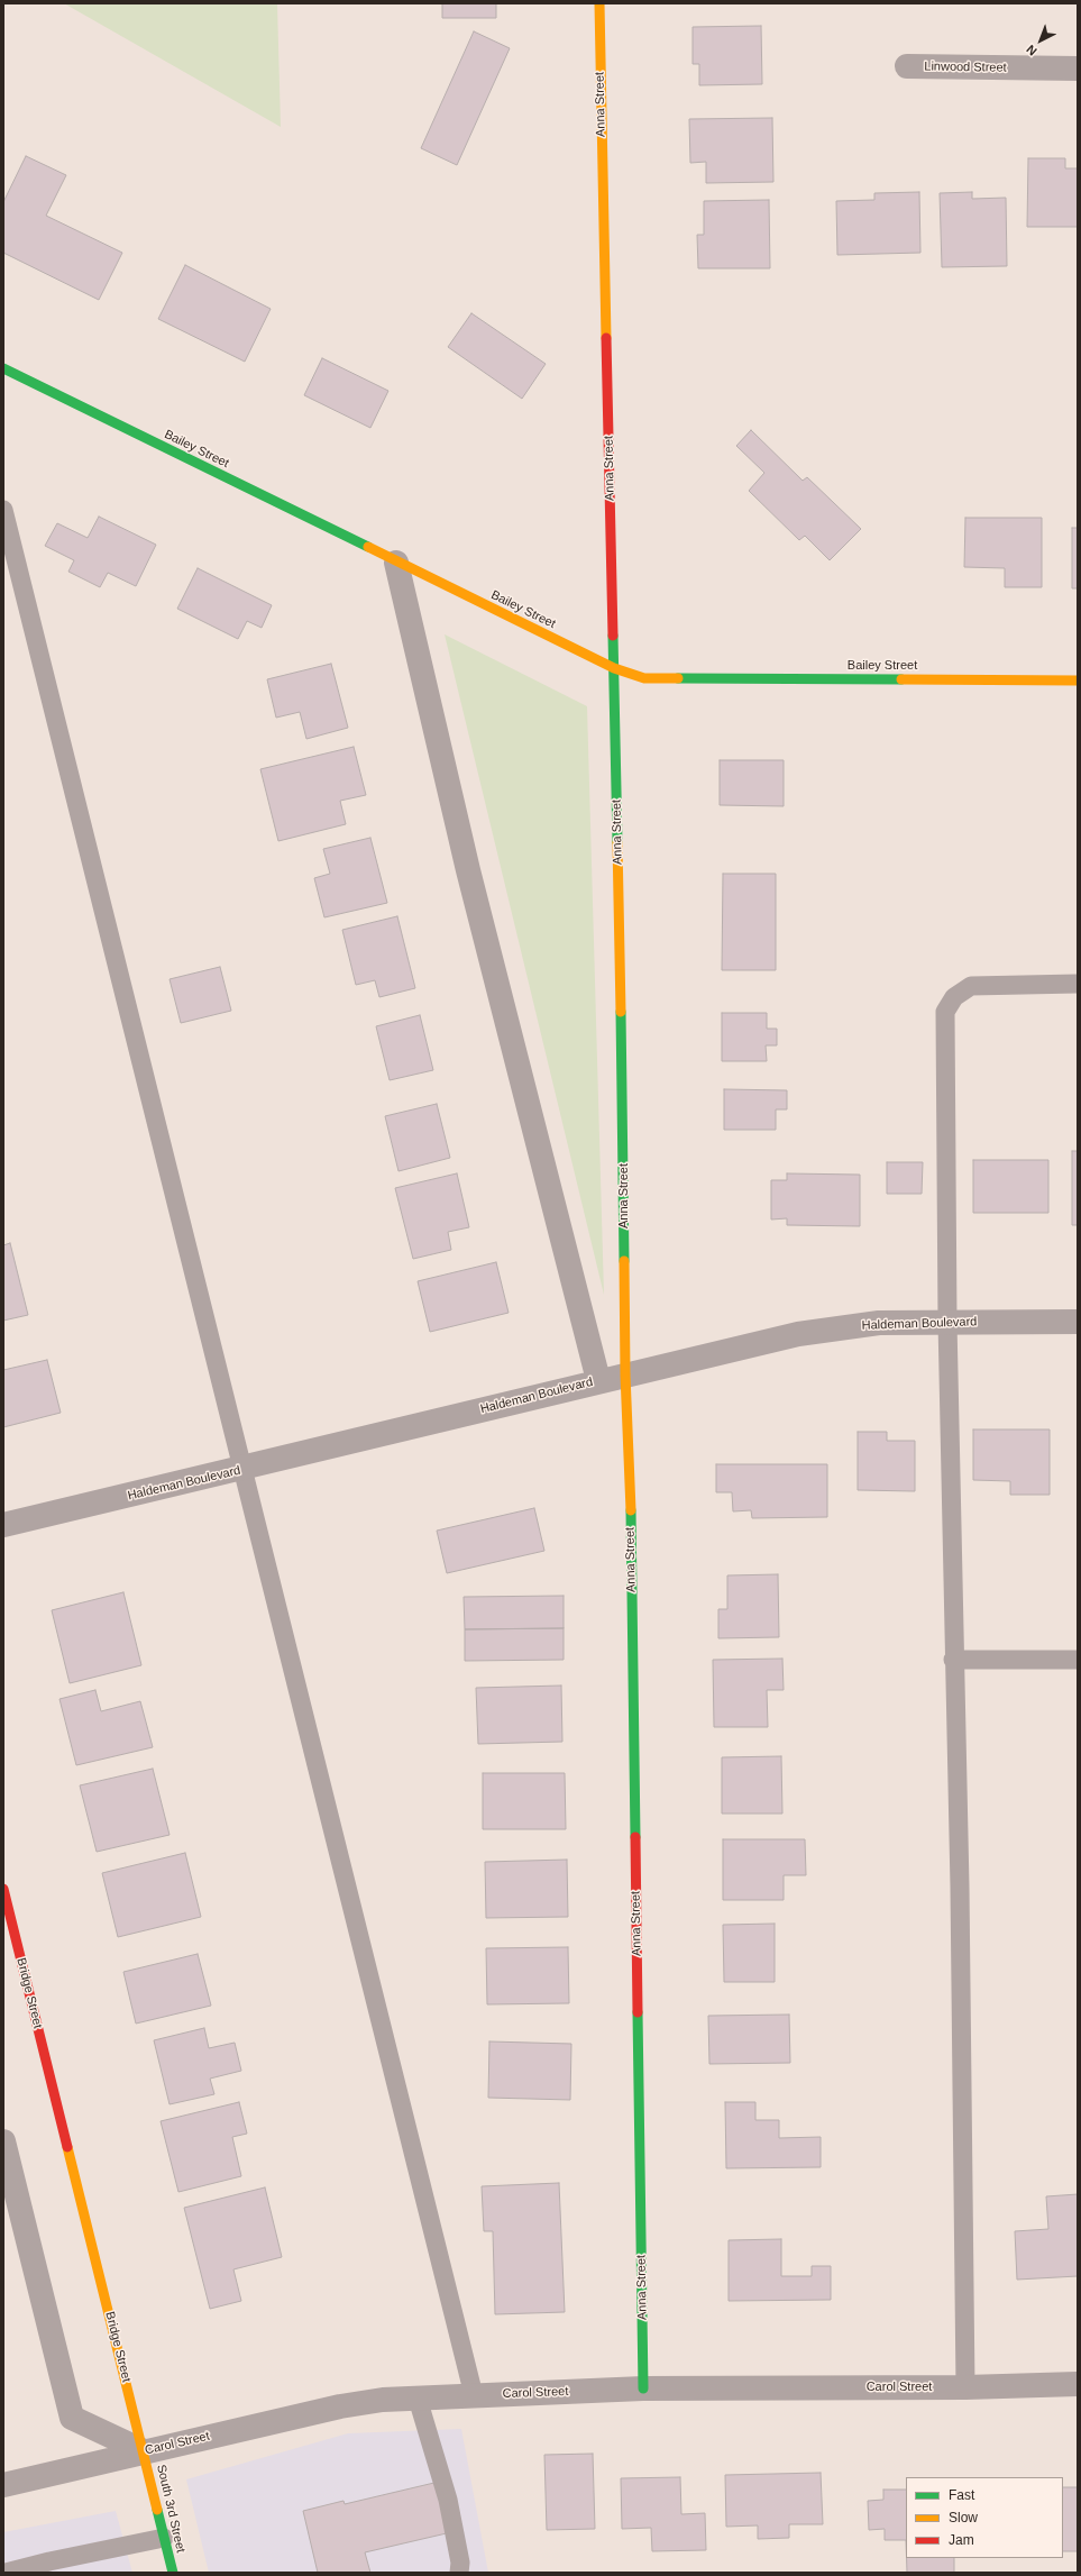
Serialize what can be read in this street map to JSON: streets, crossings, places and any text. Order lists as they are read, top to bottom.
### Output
{
  "streets": {
    "street": [
      "Linwood Street",
      "Anna Street",
      "Bailey Street",
      "Haldeman Boulevard",
      "Bridge Street",
      "Carol Street",
      "South 3rd Street"
    ]
  },
  "crossings": [
    ["Anna Street", "Bailey Street"],
    ["Anna Street", "Haldeman Boulevard"],
    ["Anna Street", "Carol Street"],
    ["Bridge Street", "Carol Street"],
    ["Bridge Street", "South 3rd Street"],
    ["Carol Street", "South 3rd Street"]
  ],
  "legend": ["Fast", "Slow", "Jam"],
  "north": "bottom left"
}
